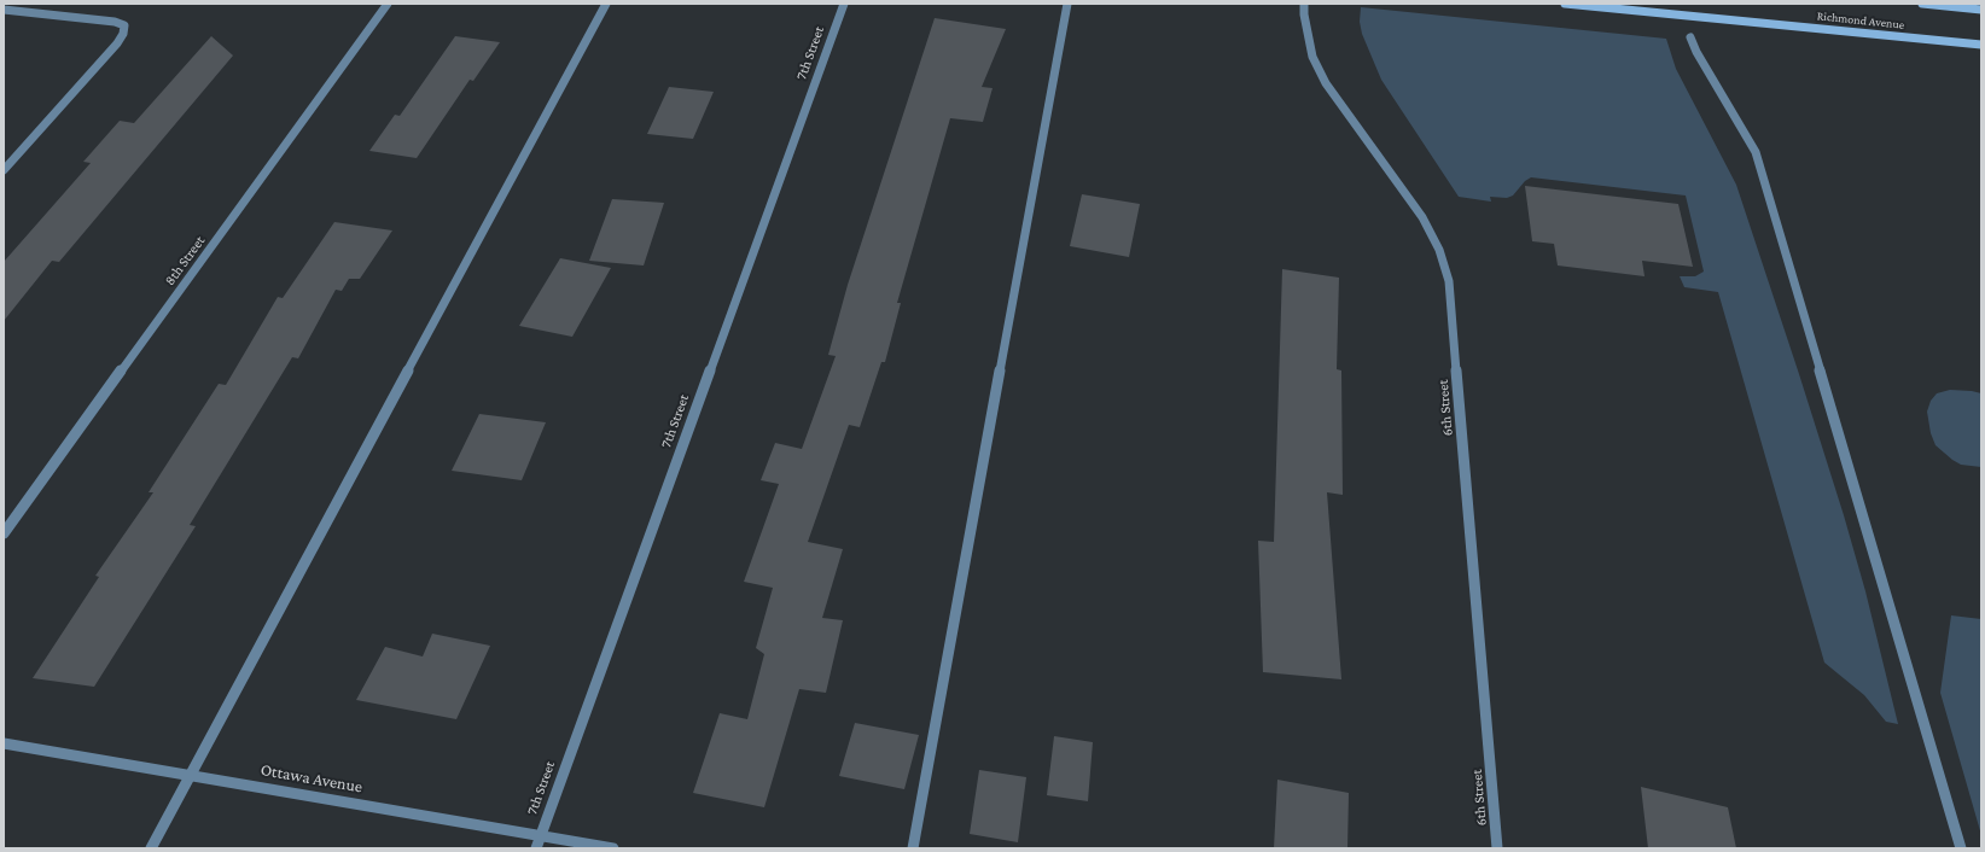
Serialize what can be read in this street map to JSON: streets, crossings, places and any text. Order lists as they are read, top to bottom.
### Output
{
  "streets": {
    "main road": ["Richmond Avenue"],
    "street": [
      "7th Street",
      "8th Street",
      "6th Street",
      "Ottawa Avenue"
    ]
  },
  "crossings": [
    ["7th Street", "Ottawa Avenue"]
  ]
}
